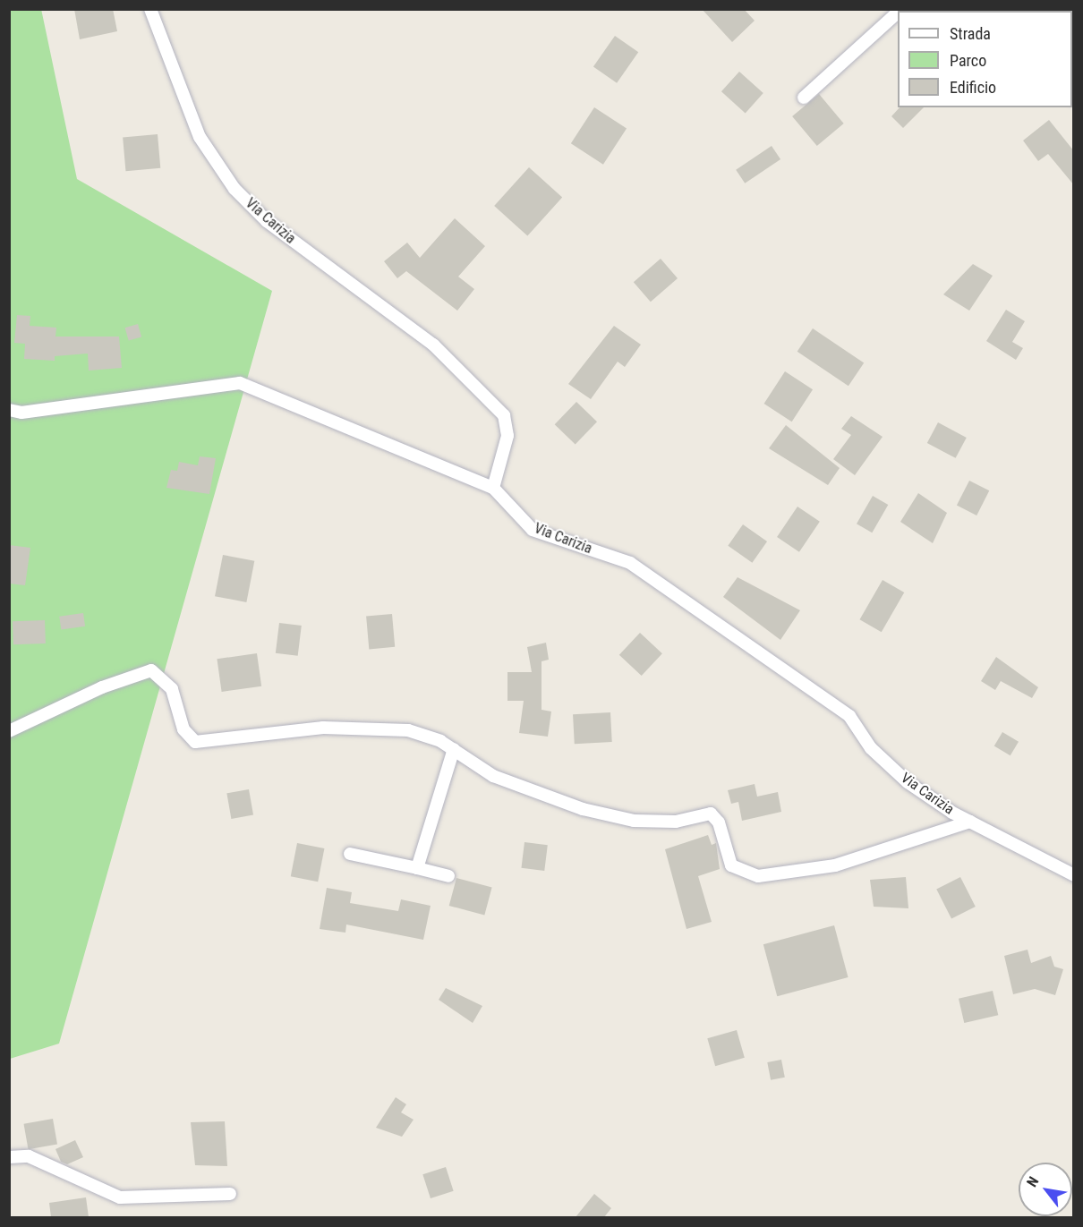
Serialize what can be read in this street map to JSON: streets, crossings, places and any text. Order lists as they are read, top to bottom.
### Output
{
  "streets": {
    "street": ["Via Carizia"]
  },
  "legend": ["Strada", "Parco", "Edificio"],
  "north": "top left"
}
